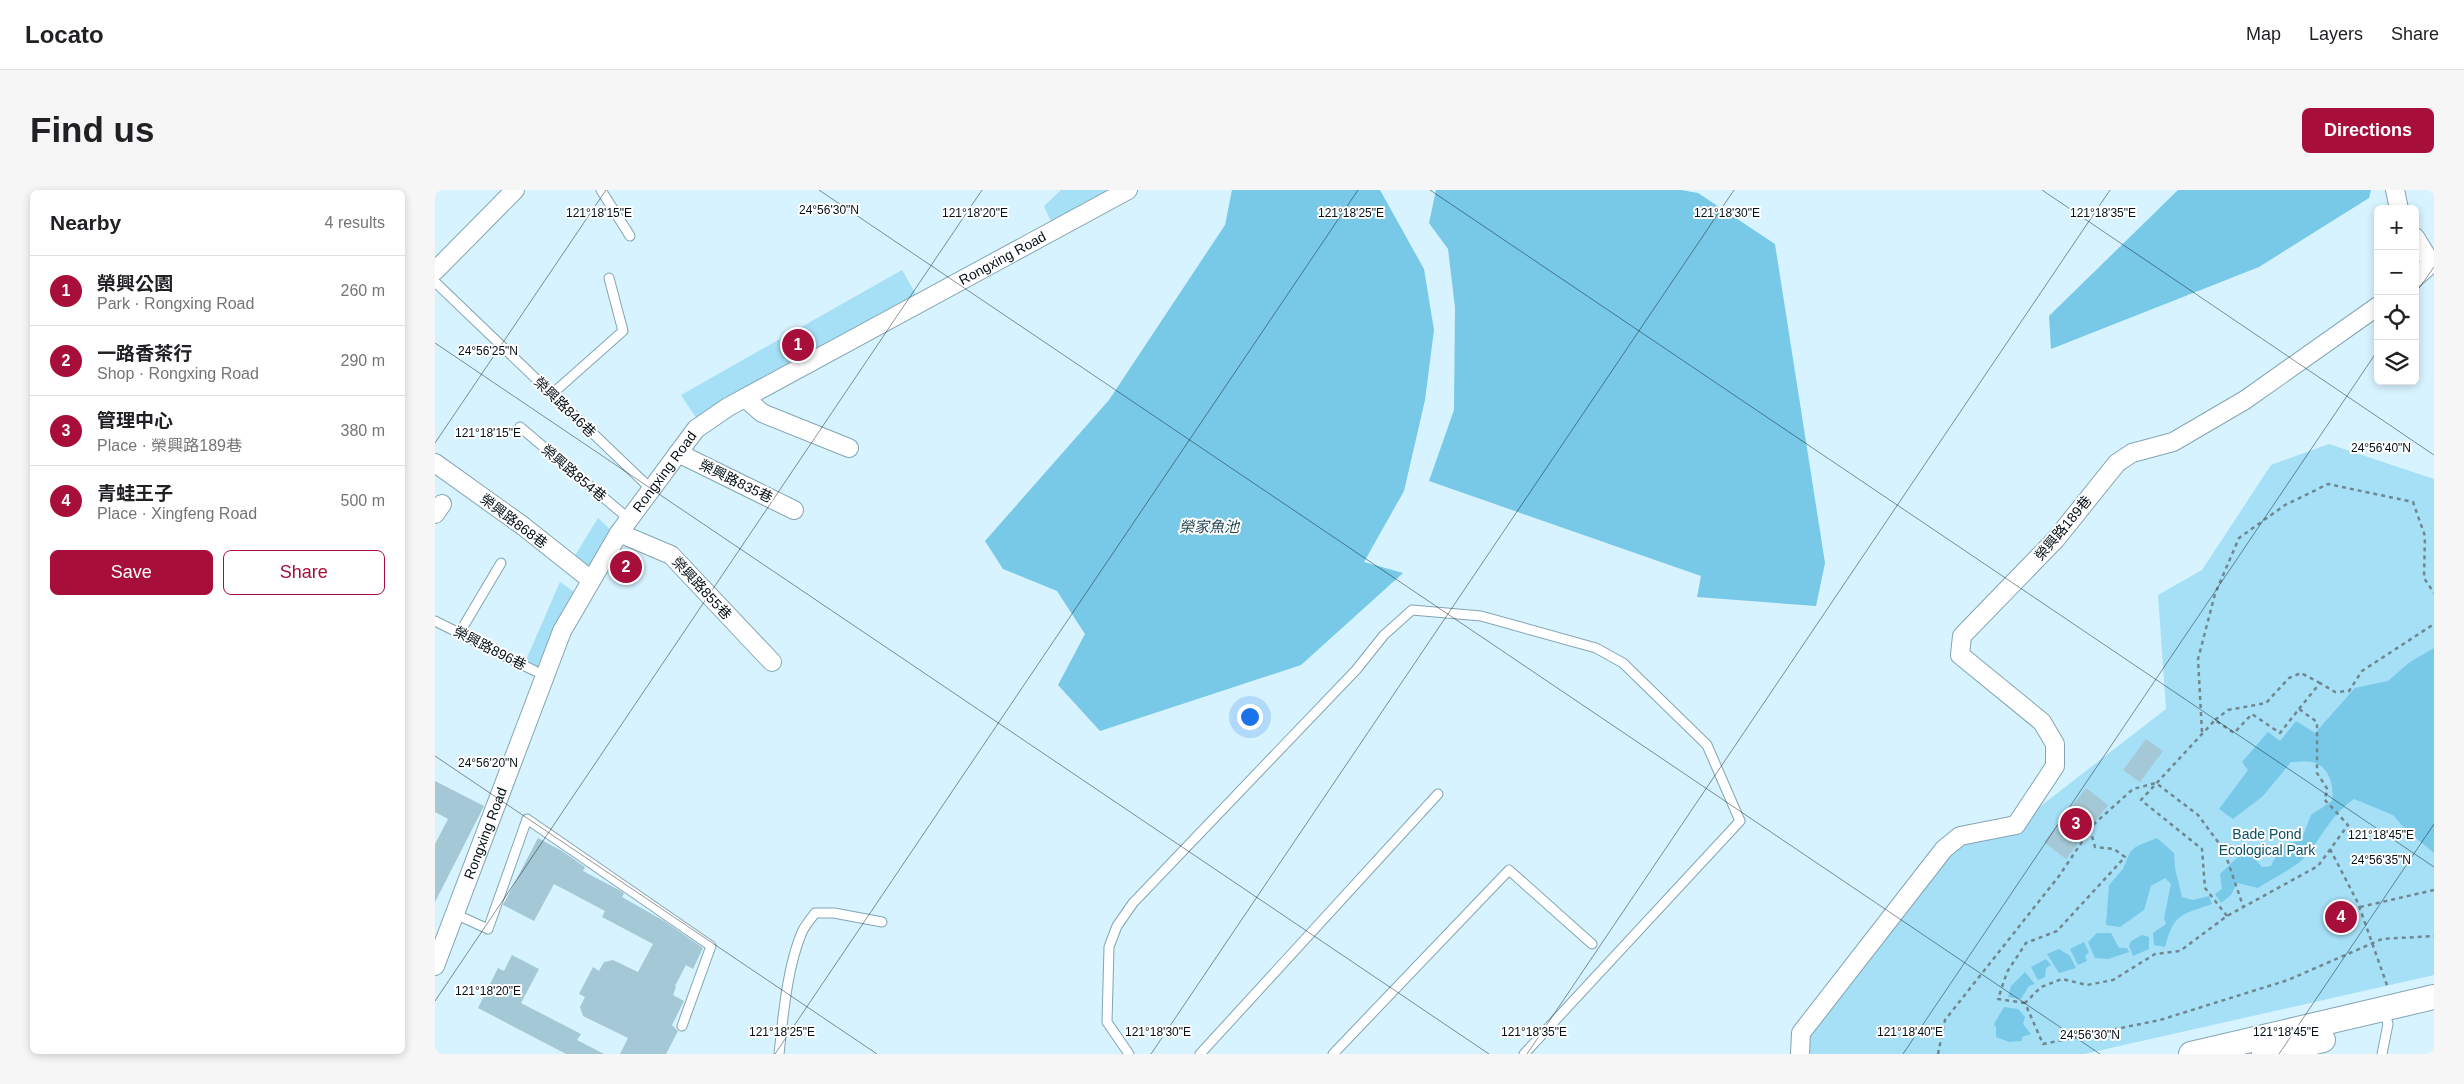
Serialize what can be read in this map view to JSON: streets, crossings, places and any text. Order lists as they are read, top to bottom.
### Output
{
  "streets": {
    "street": [
      "Rongxing Road",
      "榮興路835巷",
      "榮興路868巷",
      "榮興路189巷",
      "榮興路855巷"
    ],
    "lane": ["榮興路846巷", "榮興路854巷", "榮興路896巷"]
  },
  "crossings": [
    ["Rongxing Road", "榮興路846巷"],
    ["Rongxing Road", "榮興路854巷"],
    ["Rongxing Road", "榮興路835巷"],
    ["Rongxing Road", "榮興路868巷"],
    ["Rongxing Road", "榮興路855巷"],
    ["Rongxing Road", "榮興路896巷"],
    ["榮興路854巷", "榮興路855巷"]
  ],
  "water": ["榮家魚池"],
  "parks": ["Bade Pond Ecological Park"],
  "page": {
    "header": "Locato",
    "nav": ["Map", "Layers", "Share"],
    "buttons": [
      "Directions",
      ["Save", "Share"]
    ],
    "title": "Find us",
    "heading": ["Nearby", "4 results"],
    "map_buttons": ["+", "−"],
    "list": [
      {
        "mark": "1",
        "name": "榮興公園",
        "note": "Park · Rongxing Road",
        "value": "260 m"
      },
      {
        "mark": "2",
        "name": "一路香茶行",
        "note": "Shop · Rongxing Road",
        "value": "290 m"
      },
      {
        "mark": "3",
        "name": "管理中心",
        "note": "Place · 榮興路189巷",
        "value": "380 m"
      },
      {
        "mark": "4",
        "name": "青蛙王子",
        "note": "Place · Xingfeng Road",
        "value": "500 m"
      }
    ],
    "pins": [
      "1",
      "2",
      "3",
      "4"
    ]
  },
  "coordinates": [
    "24°56'30\"N",
    "121°18'15\"E",
    "121°18'20\"E",
    "121°18'25\"E",
    "121°18'30\"E",
    "121°18'35\"E",
    "24°56'25\"N",
    "24°56'40\"N",
    "24°56'20\"N",
    "121°18'45\"E",
    "24°56'35\"N",
    "121°18'40\"E"
  ]
}
